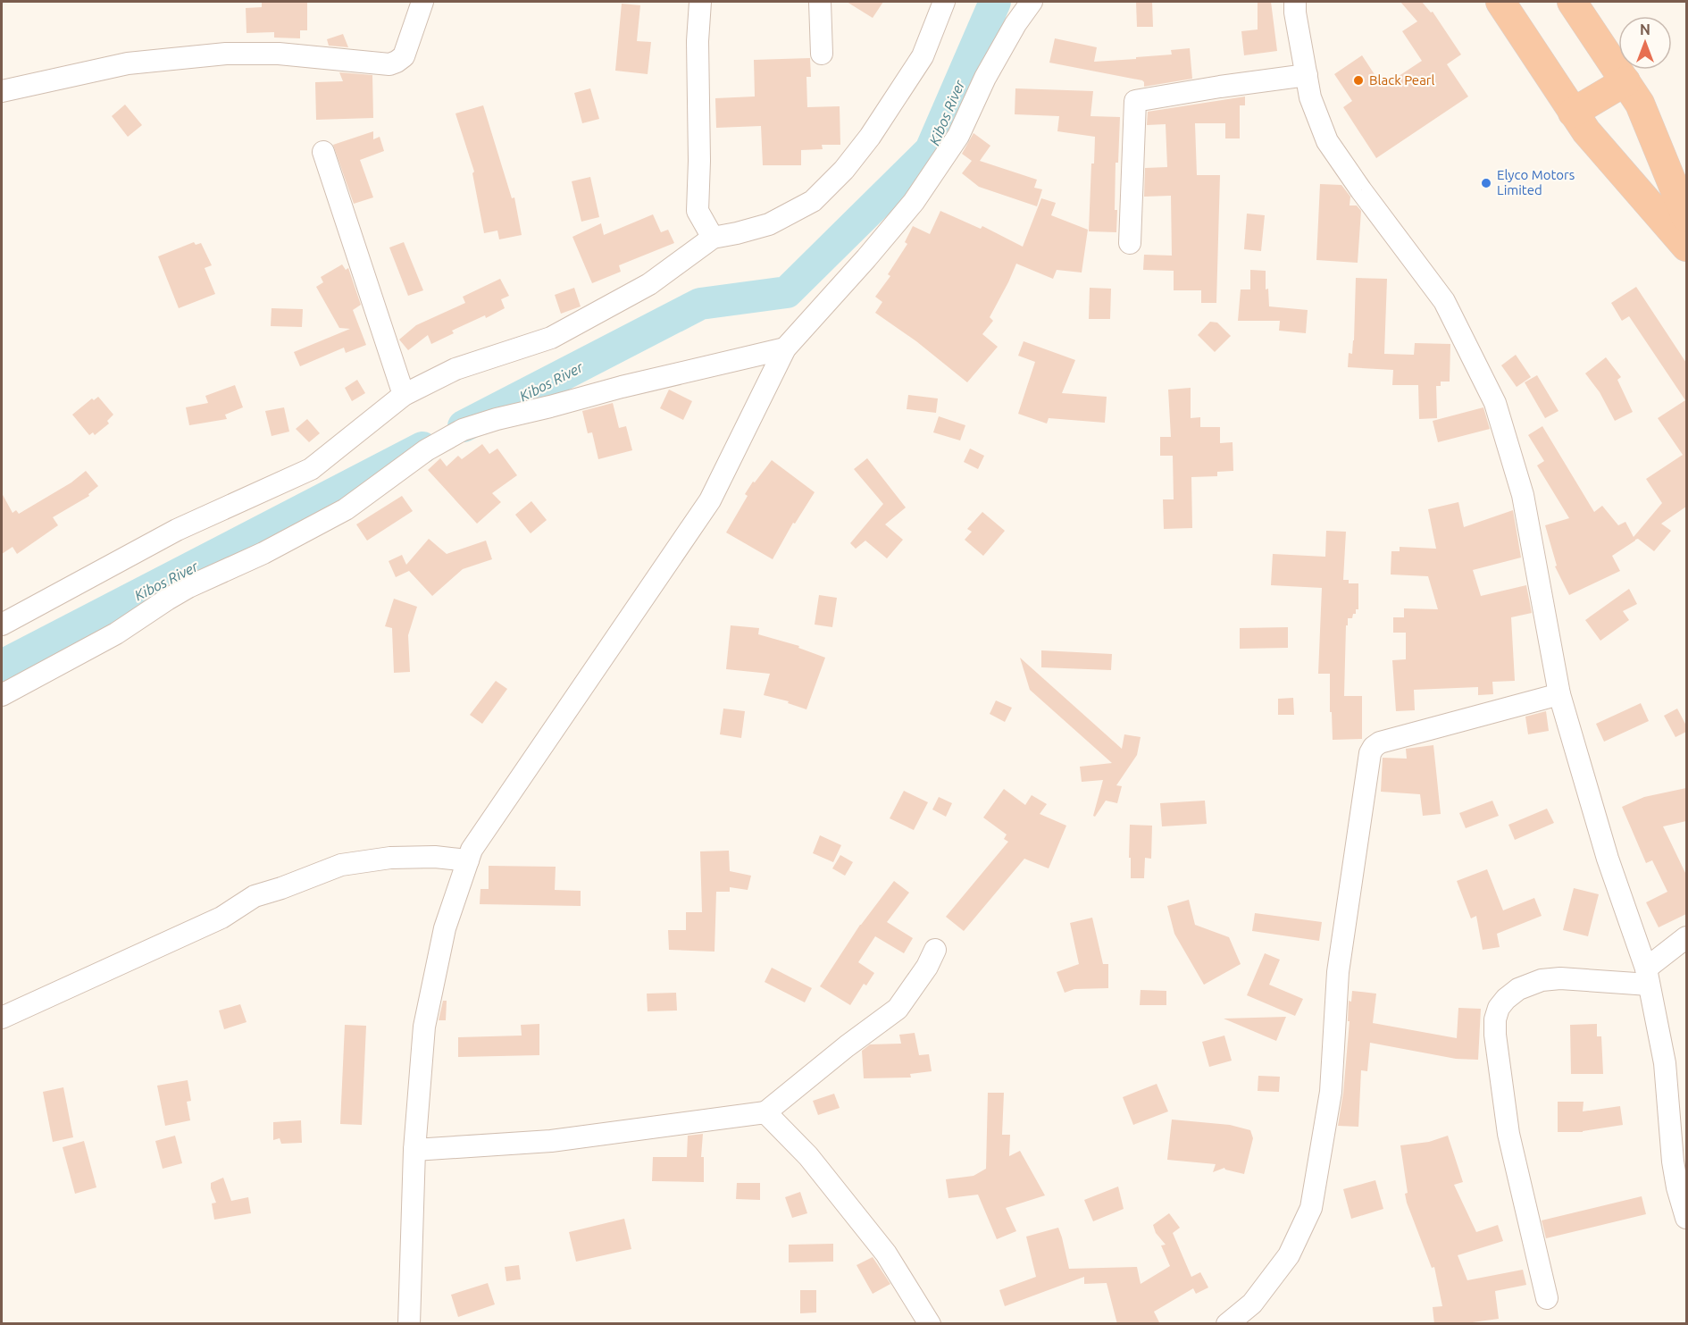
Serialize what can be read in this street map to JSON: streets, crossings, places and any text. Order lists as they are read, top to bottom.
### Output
{
  "water": ["Kibos River"],
  "places": ["Black Pearl", "Elyco Motors Limited"],
  "north": "top"
}
